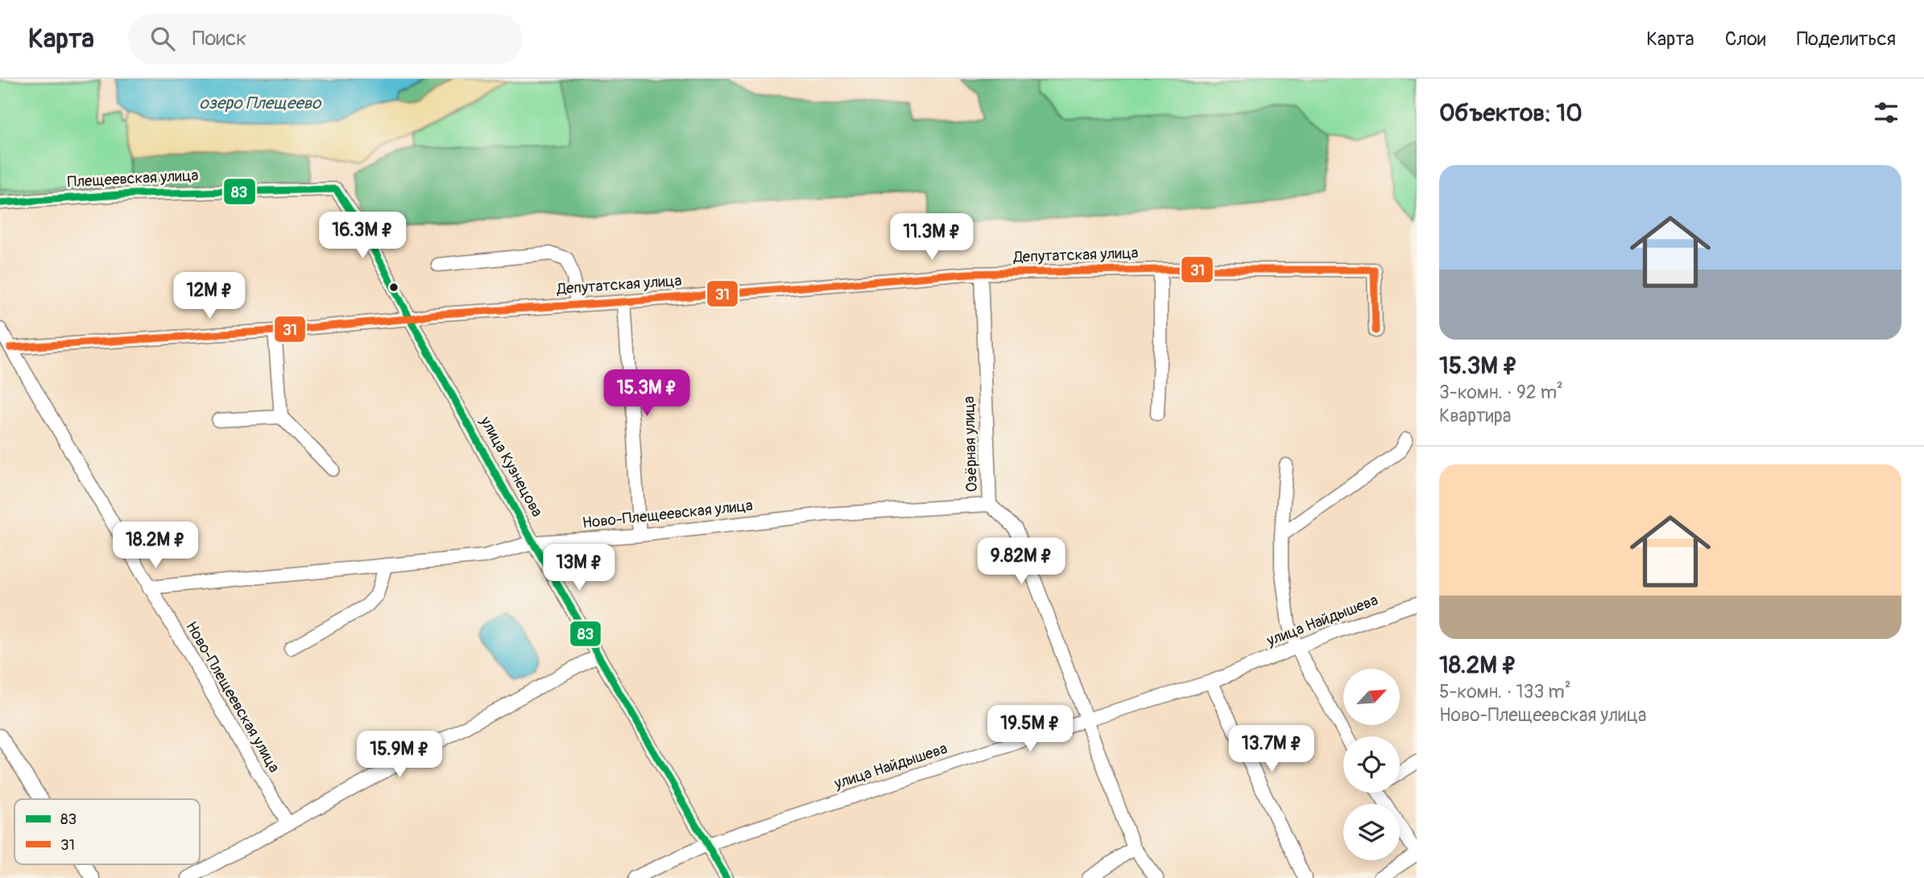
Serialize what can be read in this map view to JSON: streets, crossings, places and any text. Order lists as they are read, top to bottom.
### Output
{
  "streets": {
    "street": [
      "Плещеевская улица",
      "Депутатская улица",
      "Озёрная улица",
      "улица Кузнецова",
      "Ново-Плещеевская улица",
      "улица Найдышева"
    ]
  },
  "crossings": [
    ["Плещеевская улица", "улица Кузнецова"],
    ["Депутатская улица", "Озёрная улица"],
    ["Депутатская улица", "улица Кузнецова"],
    ["Депутатская улица", "Ново-Плещеевская улица"],
    ["Озёрная улица", "Ново-Плещеевская улица"],
    ["Озёрная улица", "улица Найдышева"],
    ["улица Кузнецова", "Ново-Плещеевская улица"],
    ["улица Кузнецова", "улица Найдышева"]
  ],
  "water": ["озеро Плещеево"],
  "lines": ["transit line 83", "transit line 31"],
  "legend": ["83", "31"],
  "north": "top right",
  "page": {
    "header": "Карта",
    "search": "Поиск",
    "nav": ["Карта", "Слои", "Поделиться"],
    "heading": "Объектов: 10",
    "list": [
      {
        "name": "15.3M ₽",
        "note": "3-комн. · 92 m² · Квартира"
      },
      {
        "name": "18.2M ₽",
        "note": "5-комн. · 133 m² · Ново-Плещеевская улица"
      }
    ],
    "price": [
      "16.3M ₽",
      "11.3M ₽",
      "12M ₽",
      "15.3M ₽",
      "18.2M ₽",
      "9.82M ₽",
      "13M ₽",
      "19.5M ₽",
      "13.7M ₽",
      "15.9M ₽"
    ]
  }
}
